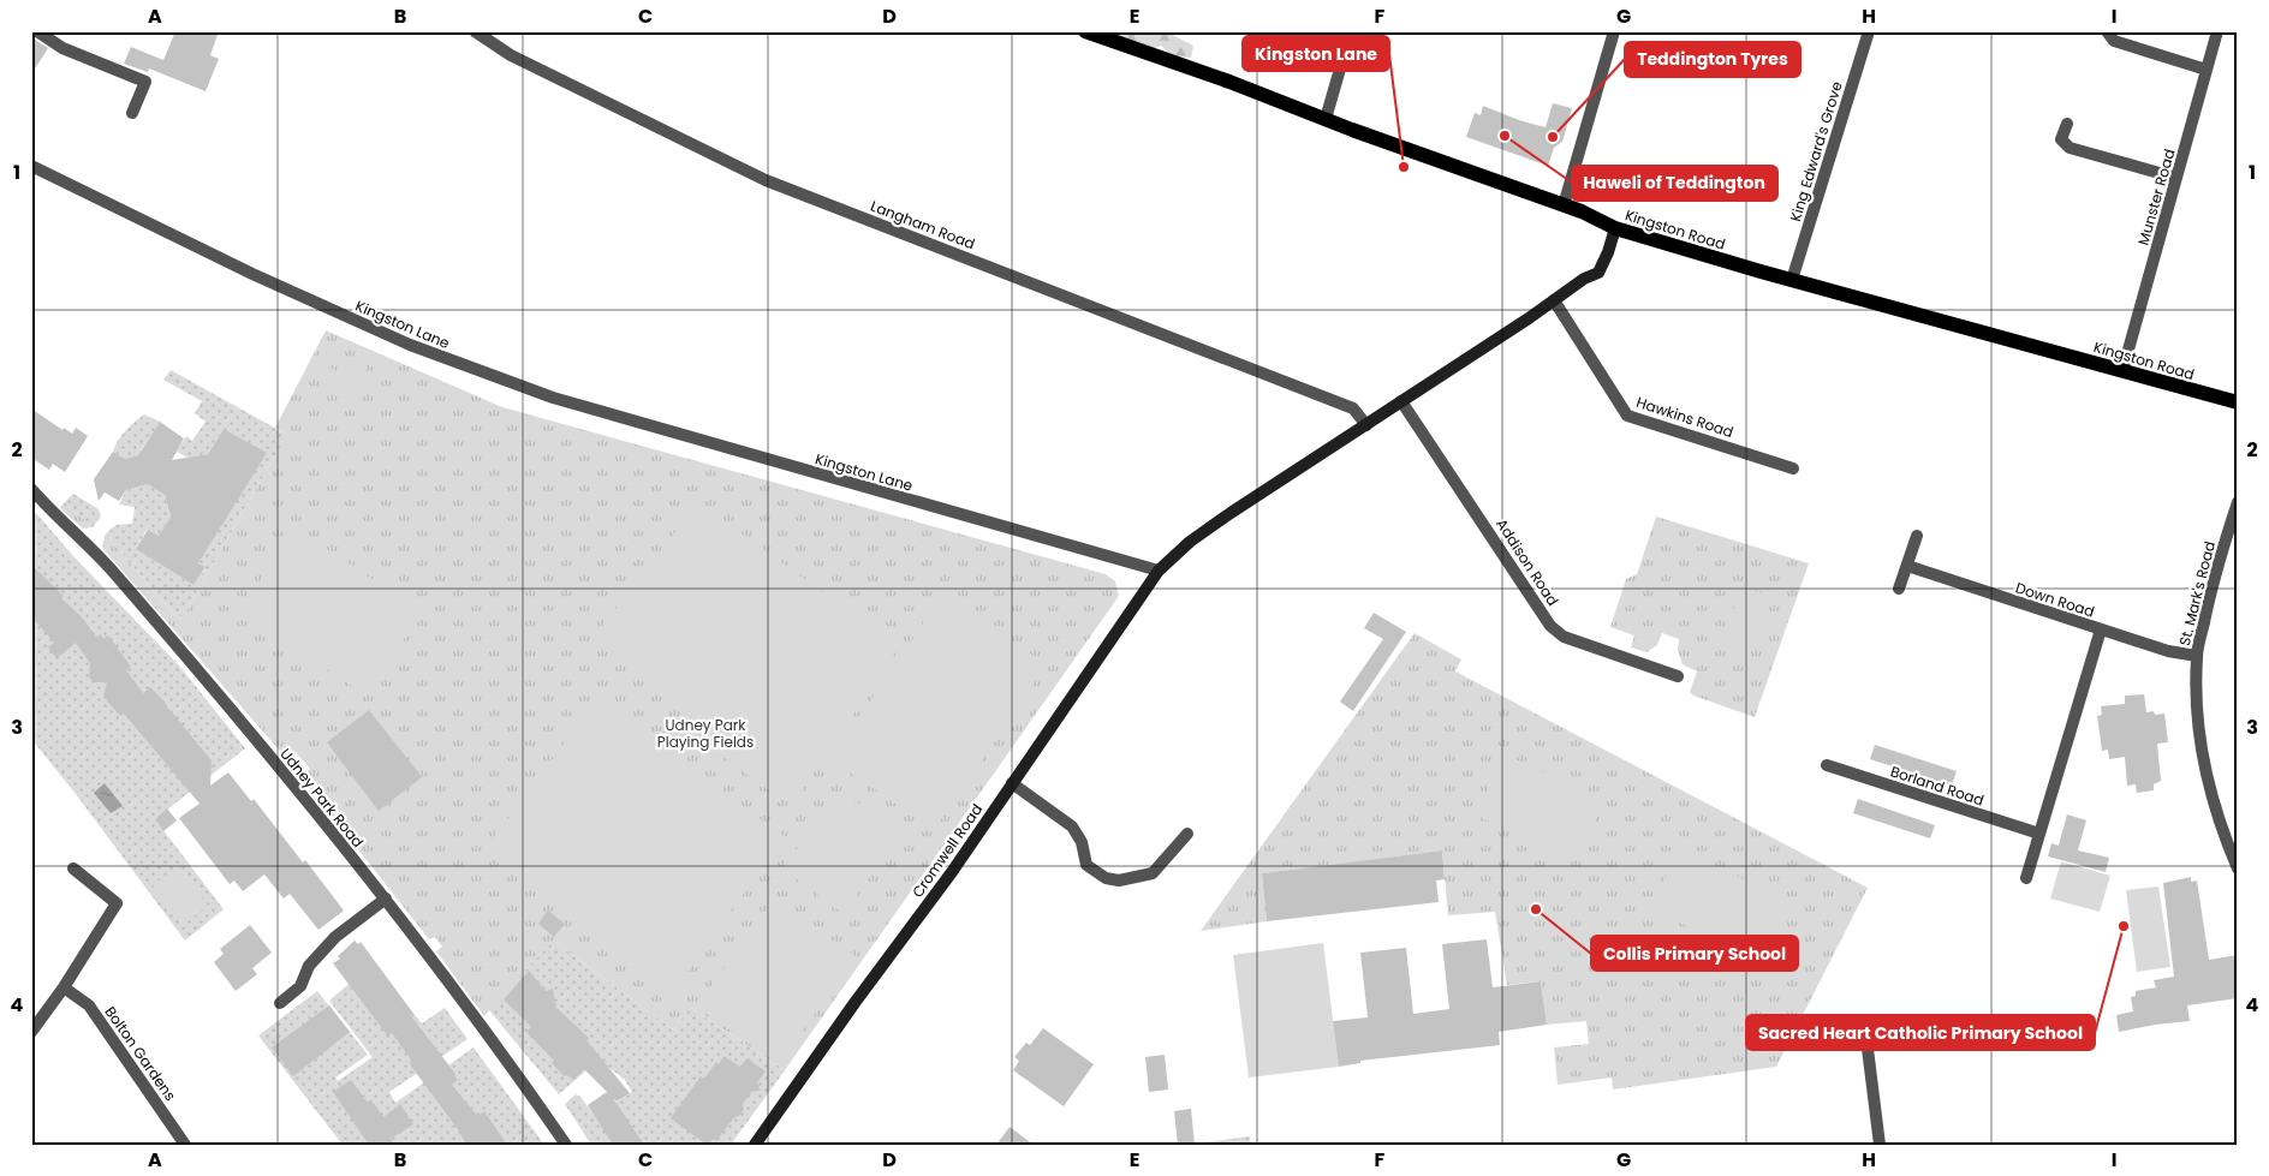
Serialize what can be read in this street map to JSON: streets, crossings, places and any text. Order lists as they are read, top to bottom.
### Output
{
  "streets": {
    "main road": ["Kingston Road", "Cromwell Road"],
    "street": [
      "King Edward's Grove",
      "Munster Road",
      "Langham Road",
      "Kingston Lane",
      "Hawkins Road",
      "Addison Road",
      "St. Mark's Road",
      "Down Road",
      "Borland Road",
      "Udney Park Road",
      "Bolton Gardens"
    ]
  },
  "crossings": [
    ["King Edward's Grove", "Kingston Road"],
    ["Munster Road", "Kingston Road"],
    ["Kingston Lane", "Cromwell Road"],
    ["St. Mark's Road", "Down Road"]
  ],
  "parks": ["Udney Park Playing Fields"],
  "places": [
    "Haweli of Teddington",
    "Teddington Tyres",
    "Kingston Lane",
    "Collis Primary School",
    "Sacred Heart Catholic Primary School"
  ],
  "grid": {
    "columns": [
      "A",
      "B",
      "C",
      "D",
      "E",
      "F",
      "G",
      "H",
      "I"
    ],
    "rows": [
      "1",
      "2",
      "3",
      "4"
    ]
  }
}
